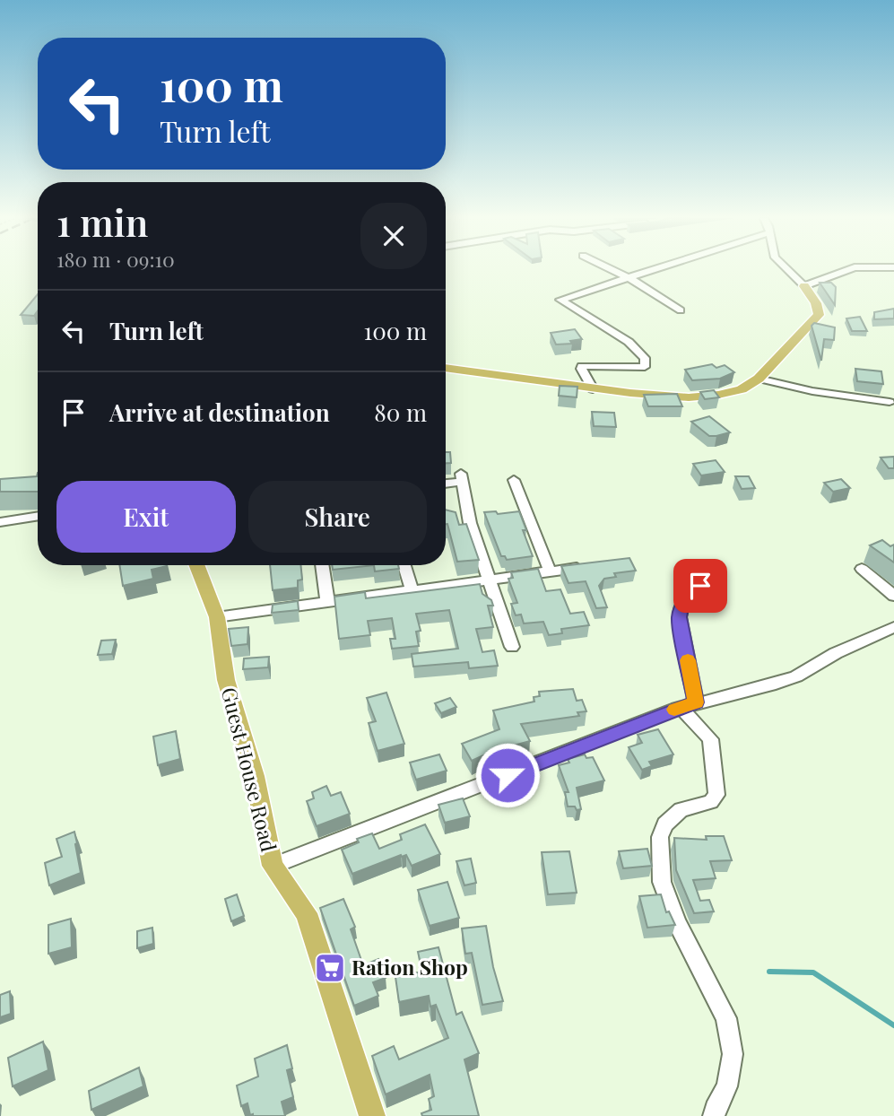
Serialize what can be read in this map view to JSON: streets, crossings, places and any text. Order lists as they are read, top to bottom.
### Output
{
  "streets": {
    "main road": ["Guest House Road"]
  },
  "places": {
    "supermarket": ["Ration Shop"]
  },
  "page": {
    "turn": ["100 m", "Turn left"],
    "heading": ["1 min", "180 m · 09:10"],
    "list": [
      {
        "name": "Turn left",
        "value": "100 m"
      },
      {
        "name": "Arrive at destination",
        "value": "80 m"
      }
    ],
    "buttons": ["Exit", "Share"]
  }
}
